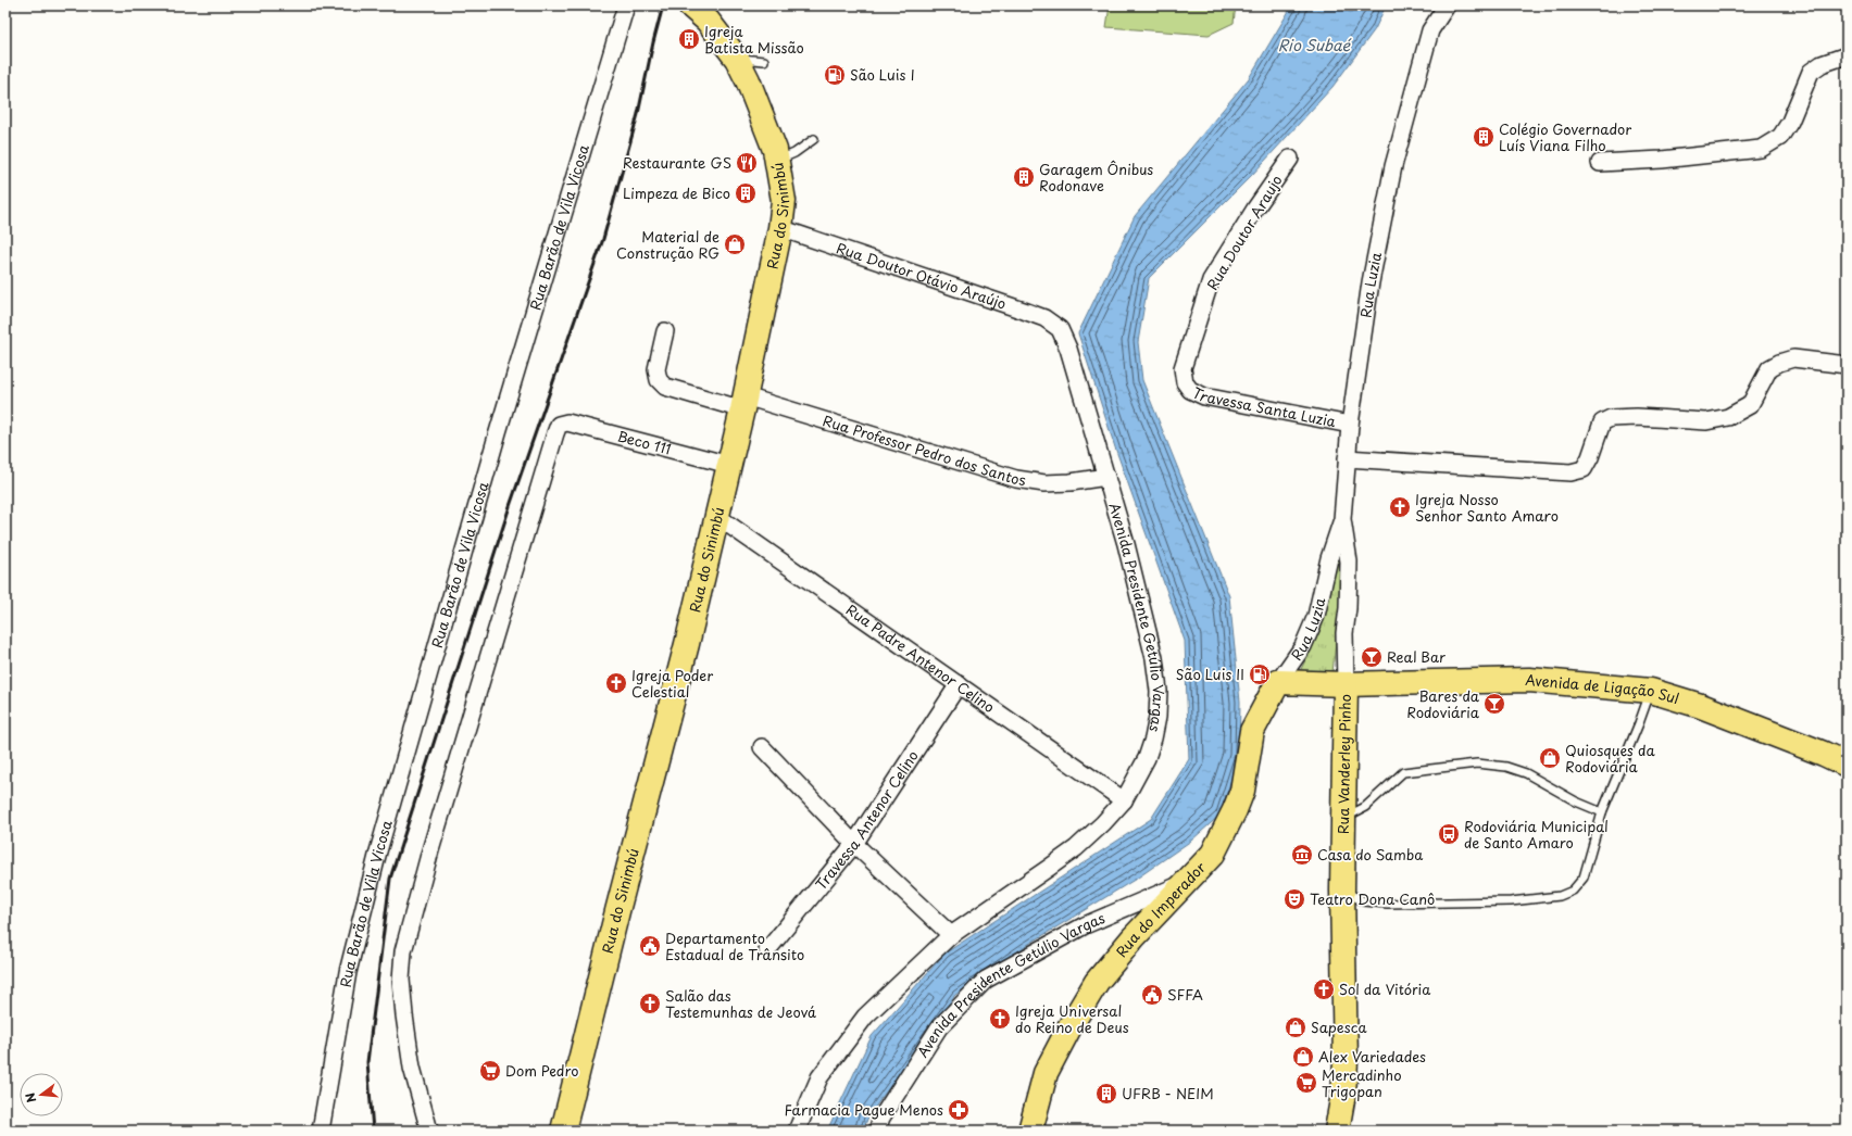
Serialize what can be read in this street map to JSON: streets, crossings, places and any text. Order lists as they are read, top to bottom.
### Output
{
  "streets": {
    "main road": [
      "Rua do Sinimbú",
      "Avenida de Ligação Sul",
      "Rua Vanderley Pinho",
      "Rua do Imperador"
    ],
    "street": [
      "Rua Barão de Vila Vicosa",
      "Rua Doutor Araujo",
      "Rua Doutor Otávio Araújo",
      "Rua Luzia",
      "Travessa Santa Luzia",
      "Beco 111",
      "Rua Professor Pedro dos Santos",
      "Avenida Presidente Getúlio Vargas",
      "Rua Padre Antenor Celino",
      "Travessa Antenor Celino"
    ]
  },
  "crossings": [
    ["Rua do Sinimbú", "Rua Doutor Otávio Araújo"],
    ["Rua do Sinimbú", "Beco 111"],
    ["Rua do Sinimbú", "Rua Professor Pedro dos Santos"],
    ["Rua do Sinimbú", "Rua Padre Antenor Celino"],
    ["Rua Doutor Araujo", "Travessa Santa Luzia"],
    ["Rua Doutor Otávio Araújo", "Avenida Presidente Getúlio Vargas"],
    ["Rua Luzia", "Travessa Santa Luzia"],
    ["Rua Luzia", "Avenida de Ligação Sul"],
    ["Rua Luzia", "Rua Vanderley Pinho"],
    ["Rua Luzia", "Rua do Imperador"],
    ["Rua Professor Pedro dos Santos", "Avenida Presidente Getúlio Vargas"],
    ["Avenida Presidente Getúlio Vargas", "Rua Padre Antenor Celino"],
    ["Avenida Presidente Getúlio Vargas", "Rua do Imperador"],
    ["Rua Padre Antenor Celino", "Travessa Antenor Celino"],
    ["Avenida de Ligação Sul", "Rua Vanderley Pinho"],
    ["Avenida de Ligação Sul", "Rua do Imperador"]
  ],
  "water": ["Rio Subaé"],
  "places": {
    "building": [
      "Igreja Batista Missão",
      "Colégio Governador Luís Viana Filho",
      "Garagem Ônibus Rodonave",
      "Limpeza de Bico",
      "UFRB - NEIM"
    ],
    "fuel station": ["São Luis I", "São Luis II"],
    "restaurant": ["Restaurante GS"],
    "shop": [
      "Material de Construção RG",
      "Quiosques da Rodoviária",
      "Sapesca",
      "Alex Variedades"
    ],
    "church": [
      "Igreja Nosso Senhor Santo Amaro",
      "Igreja Poder Celestial",
      "Sol da Vitória",
      "Salão das Testemunhas de Jeová",
      "Igreja Universal do Reino de Deus"
    ],
    "bar": ["Real Bar", "Bares da Rodoviária"],
    "bus stop": ["Rodoviária Municipal de Santo Amaro"],
    "museum": ["Casa do Samba"],
    "theatre": ["Teatro Dona Canô"],
    "public building": ["Departamento Estadual de Trânsito", "SFFA"],
    "supermarket": ["Dom Pedro", "Mercadinho Trigopan"],
    "pharmacy": ["Farmacia Pague Menos"]
  },
  "north": "left"
}
